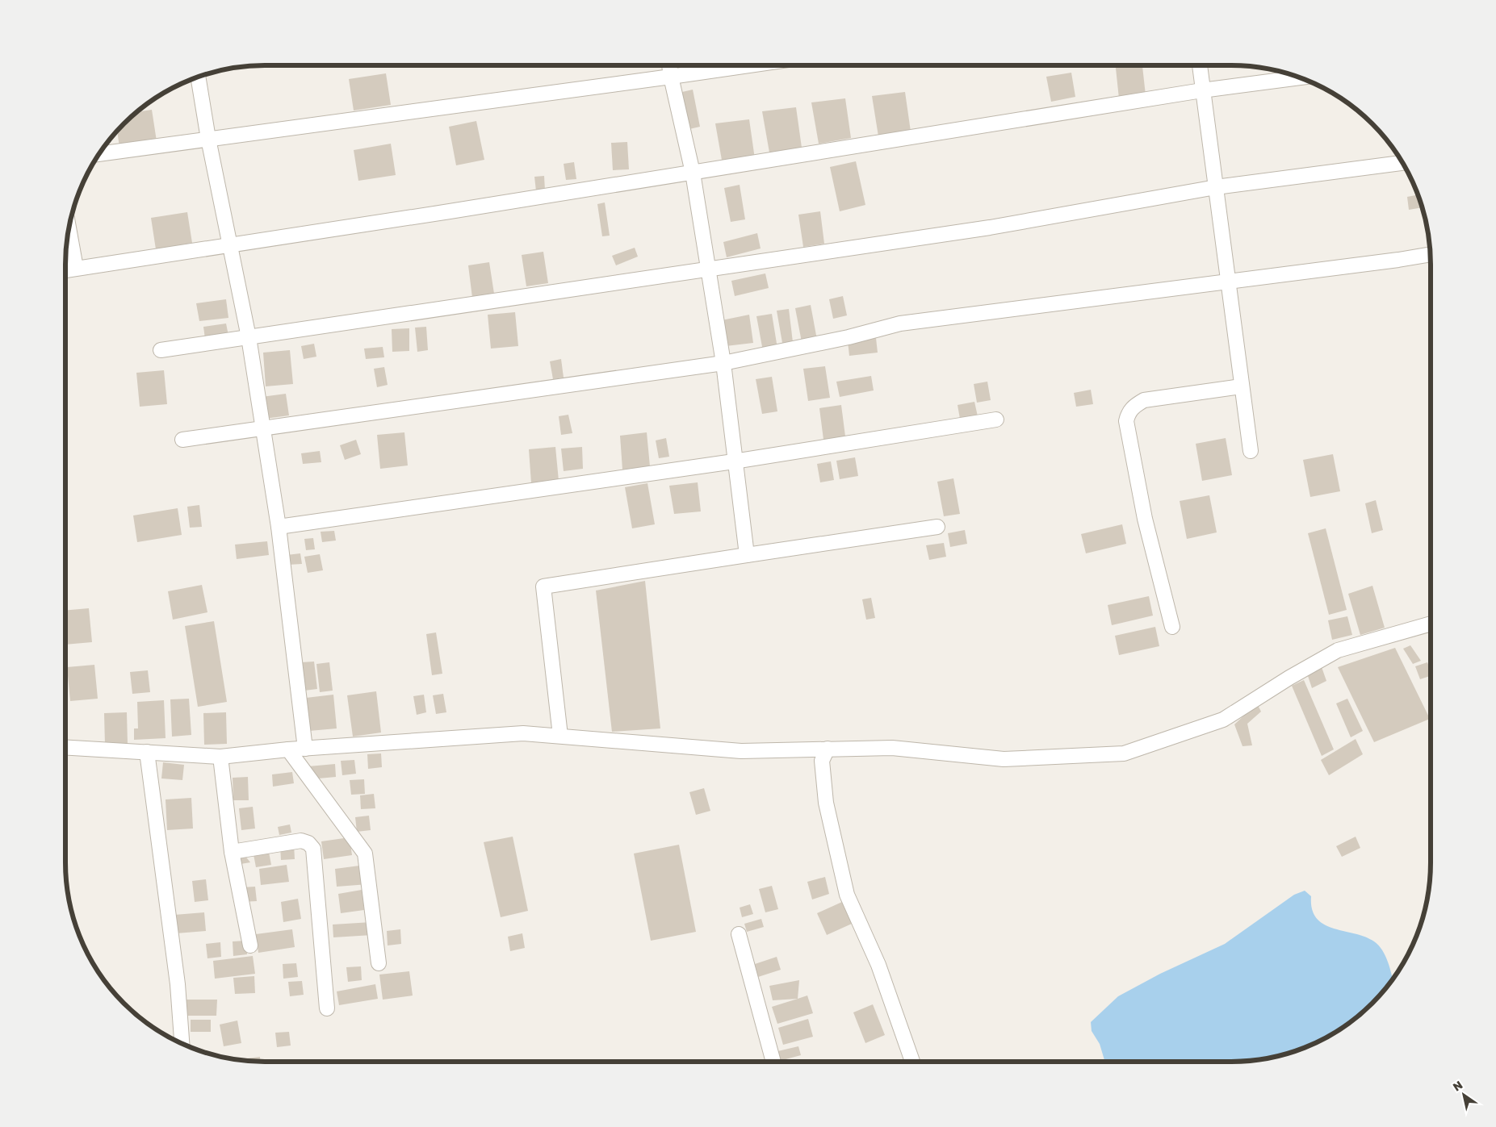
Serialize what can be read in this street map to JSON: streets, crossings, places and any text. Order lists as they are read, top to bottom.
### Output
{
  "north": "top left"
}
